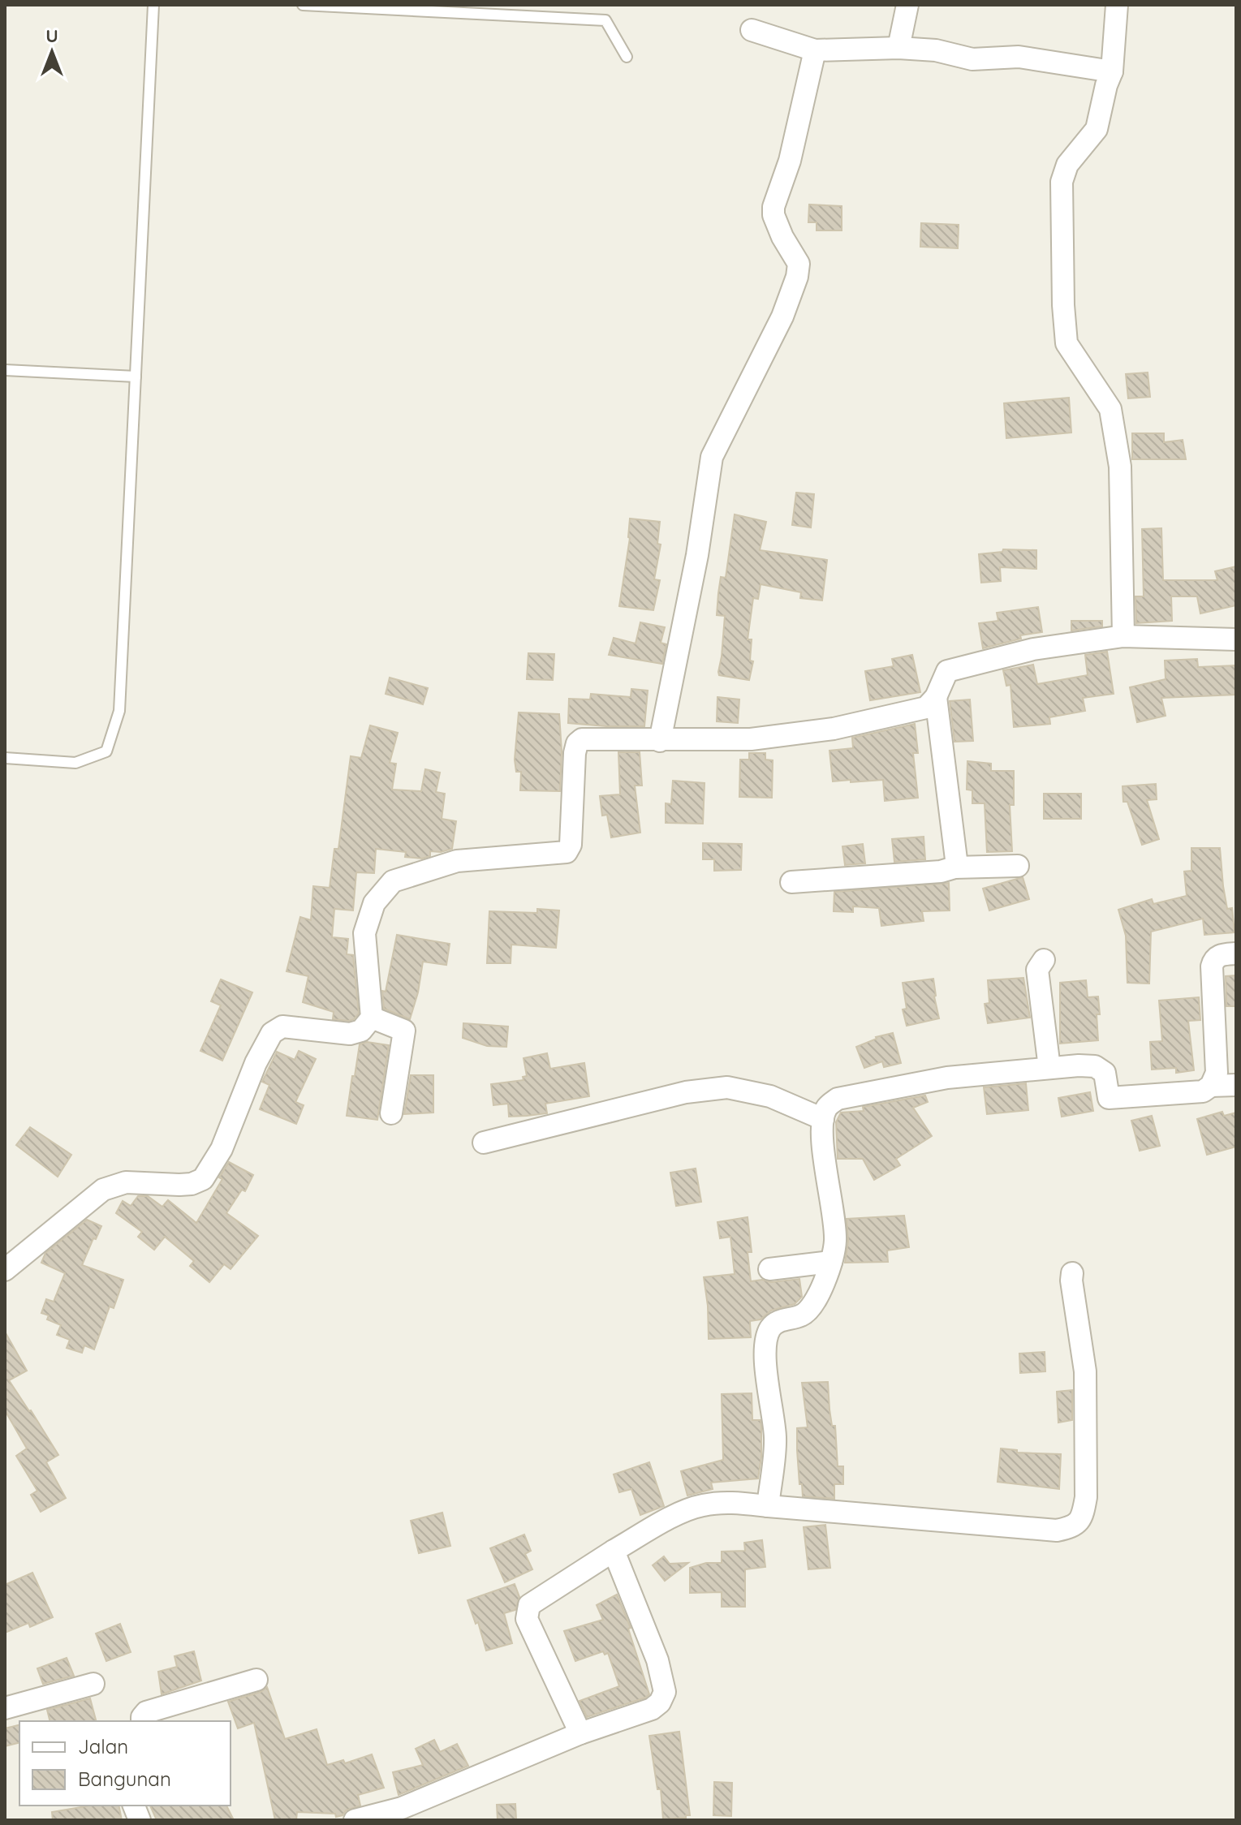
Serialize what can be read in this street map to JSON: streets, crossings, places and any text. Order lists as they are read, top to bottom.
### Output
{
  "legend": ["Jalan", "Bangunan"],
  "north": "top"
}
